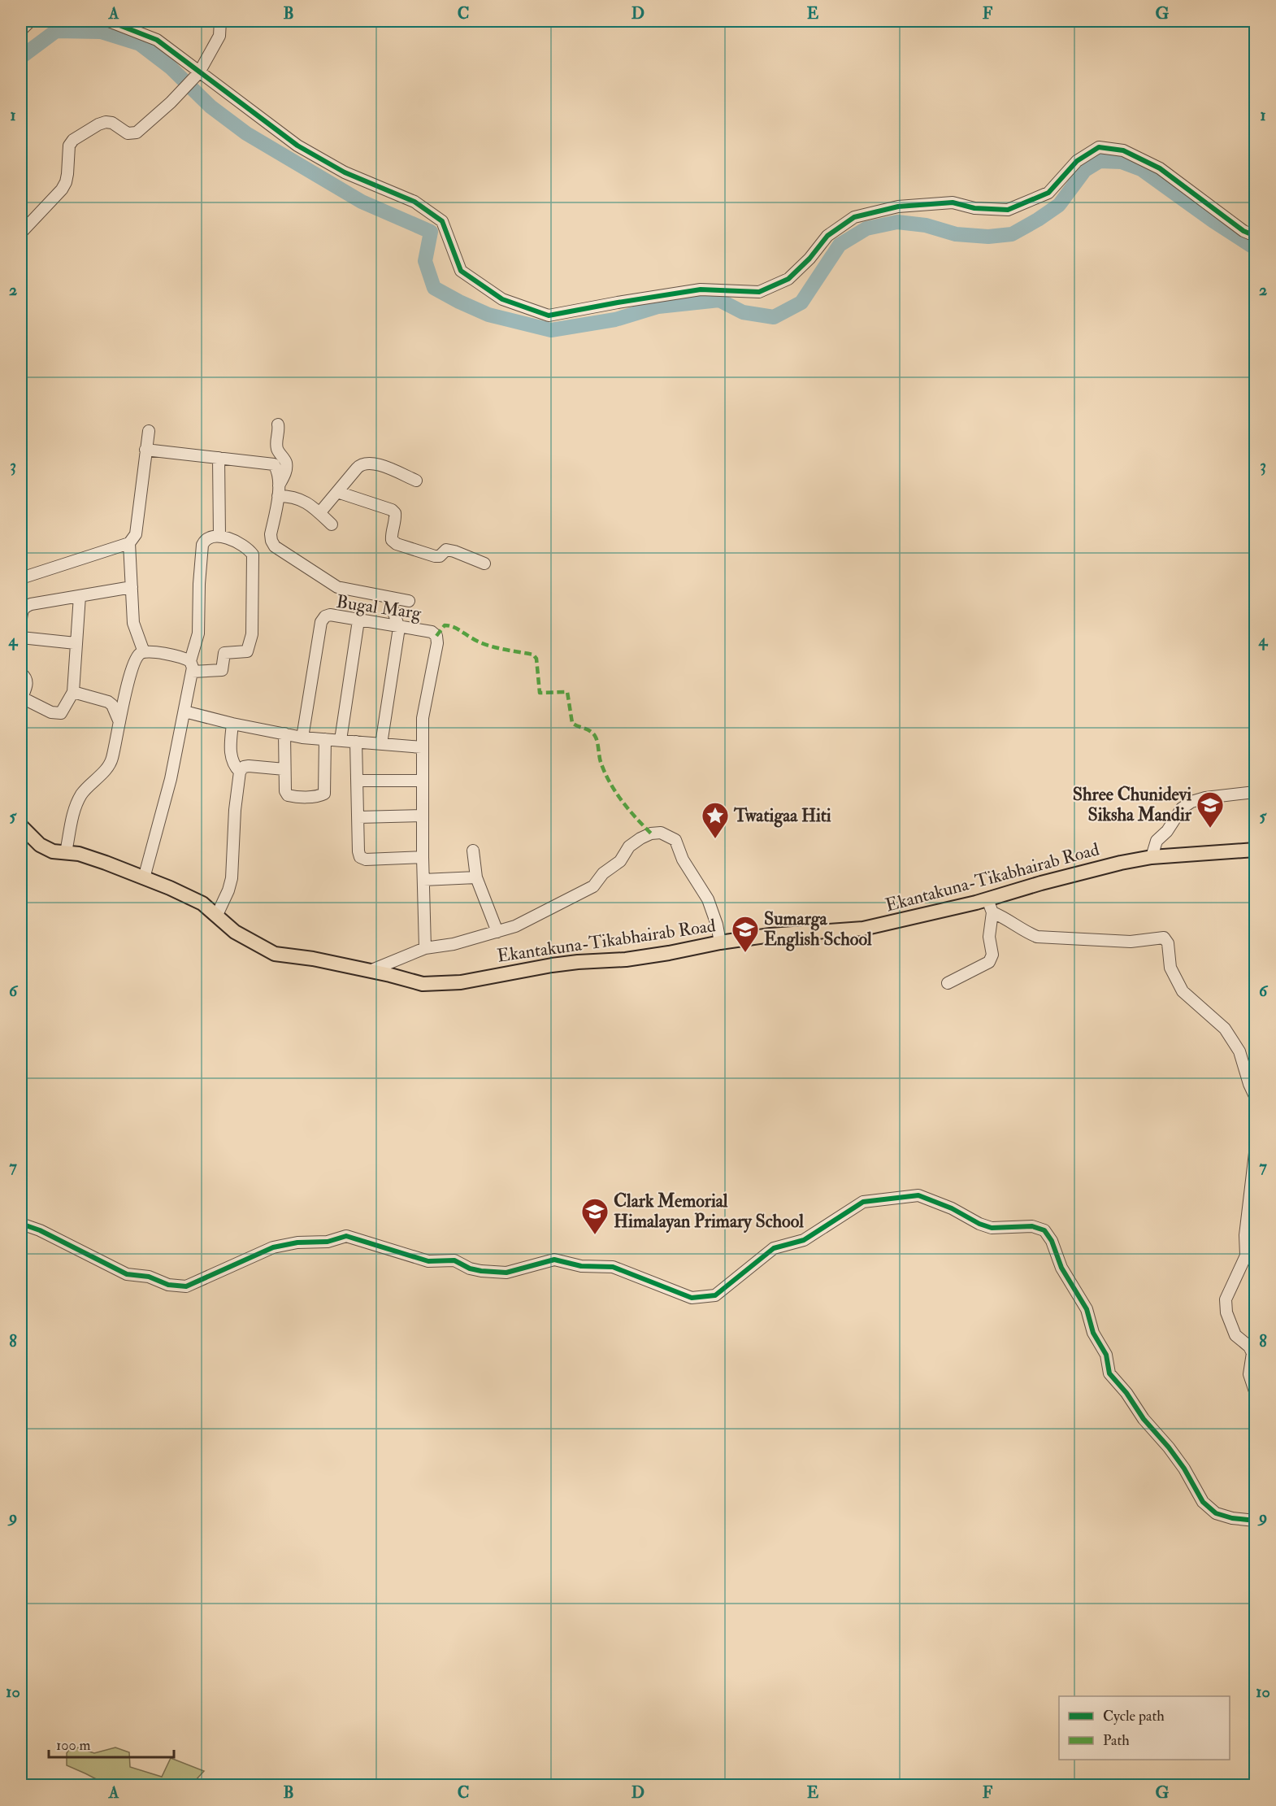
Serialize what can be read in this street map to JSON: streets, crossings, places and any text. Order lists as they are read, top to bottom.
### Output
{
  "streets": {
    "main road": ["Ekantakuna-Tikabhairab Road"],
    "street": ["Bugal Marg"]
  },
  "places": {
    "school or university": ["Shree Chunidevi Siksha Mandir", "Sumarga English School", "Clark Memorial Himalayan Primary School"],
    "place": ["Twatigaa Hiti"]
  },
  "legend": ["Cycle path", "Path"],
  "scale_bar": "100 m",
  "grid": {
    "columns": [
      "A",
      "B",
      "C",
      "D",
      "E",
      "F",
      "G"
    ],
    "rows": [
      "1",
      "2",
      "3",
      "4",
      "5",
      "6",
      "7",
      "8",
      "9",
      "10"
    ]
  }
}
